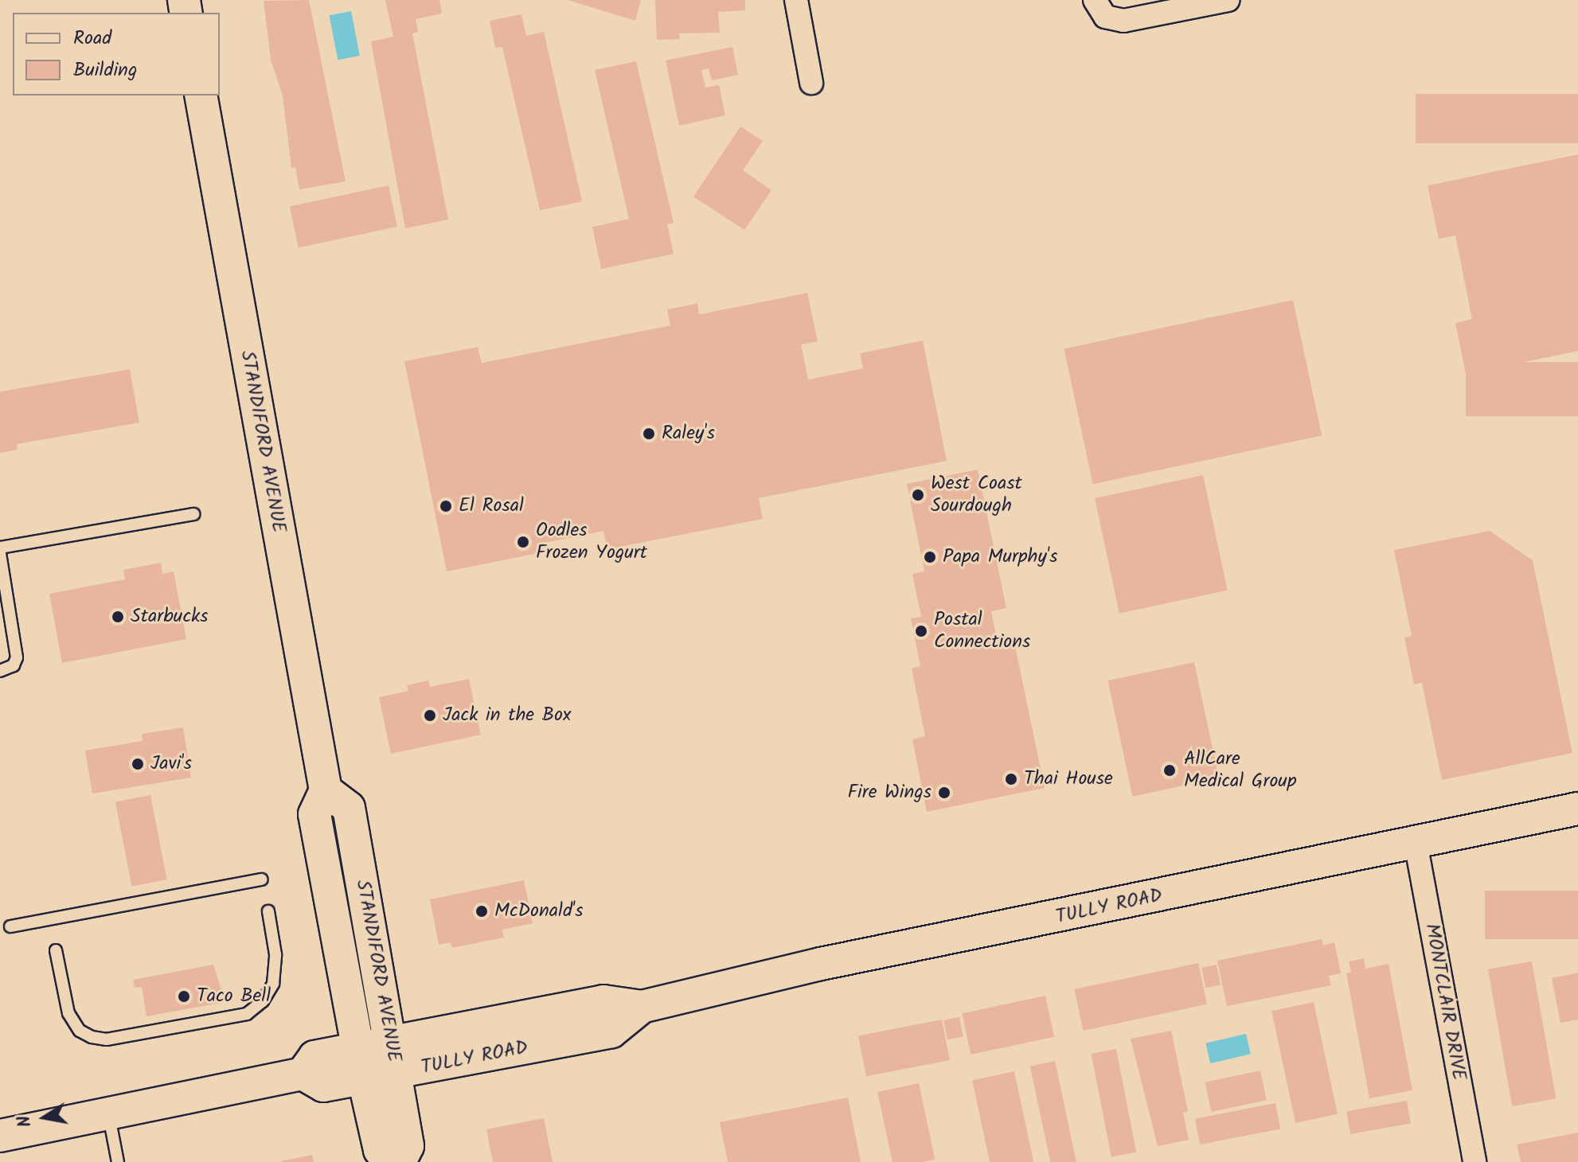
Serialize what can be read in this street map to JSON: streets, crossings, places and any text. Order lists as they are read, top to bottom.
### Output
{
  "streets": {
    "main road": ["STANDIFORD AVENUE", "TULLY ROAD"],
    "street": ["MONTCLAIR DRIVE"]
  },
  "crossings": [
    ["STANDIFORD AVENUE", "TULLY ROAD"],
    ["TULLY ROAD", "MONTCLAIR DRIVE"]
  ],
  "places": [
    "Raley's",
    "West Coast Sourdough",
    "El Rosal",
    "Oodles Frozen Yogurt",
    "Papa Murphy's",
    "Starbucks",
    "Postal Connections",
    "Jack in the Box",
    "Javi's",
    "AllCare Medical Group",
    "Thai House",
    "Fire Wings",
    "McDonald's",
    "Taco Bell"
  ],
  "legend": ["Road", "Building"],
  "north": "left"
}
